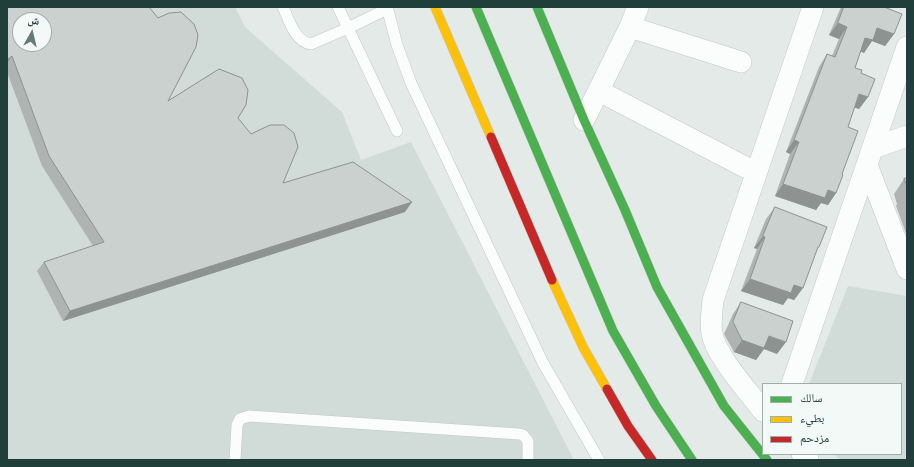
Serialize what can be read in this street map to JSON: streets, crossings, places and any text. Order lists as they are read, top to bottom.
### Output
{
  "legend": ["سالك", "بطيء", "مزدحم"],
  "north": "top"
}
